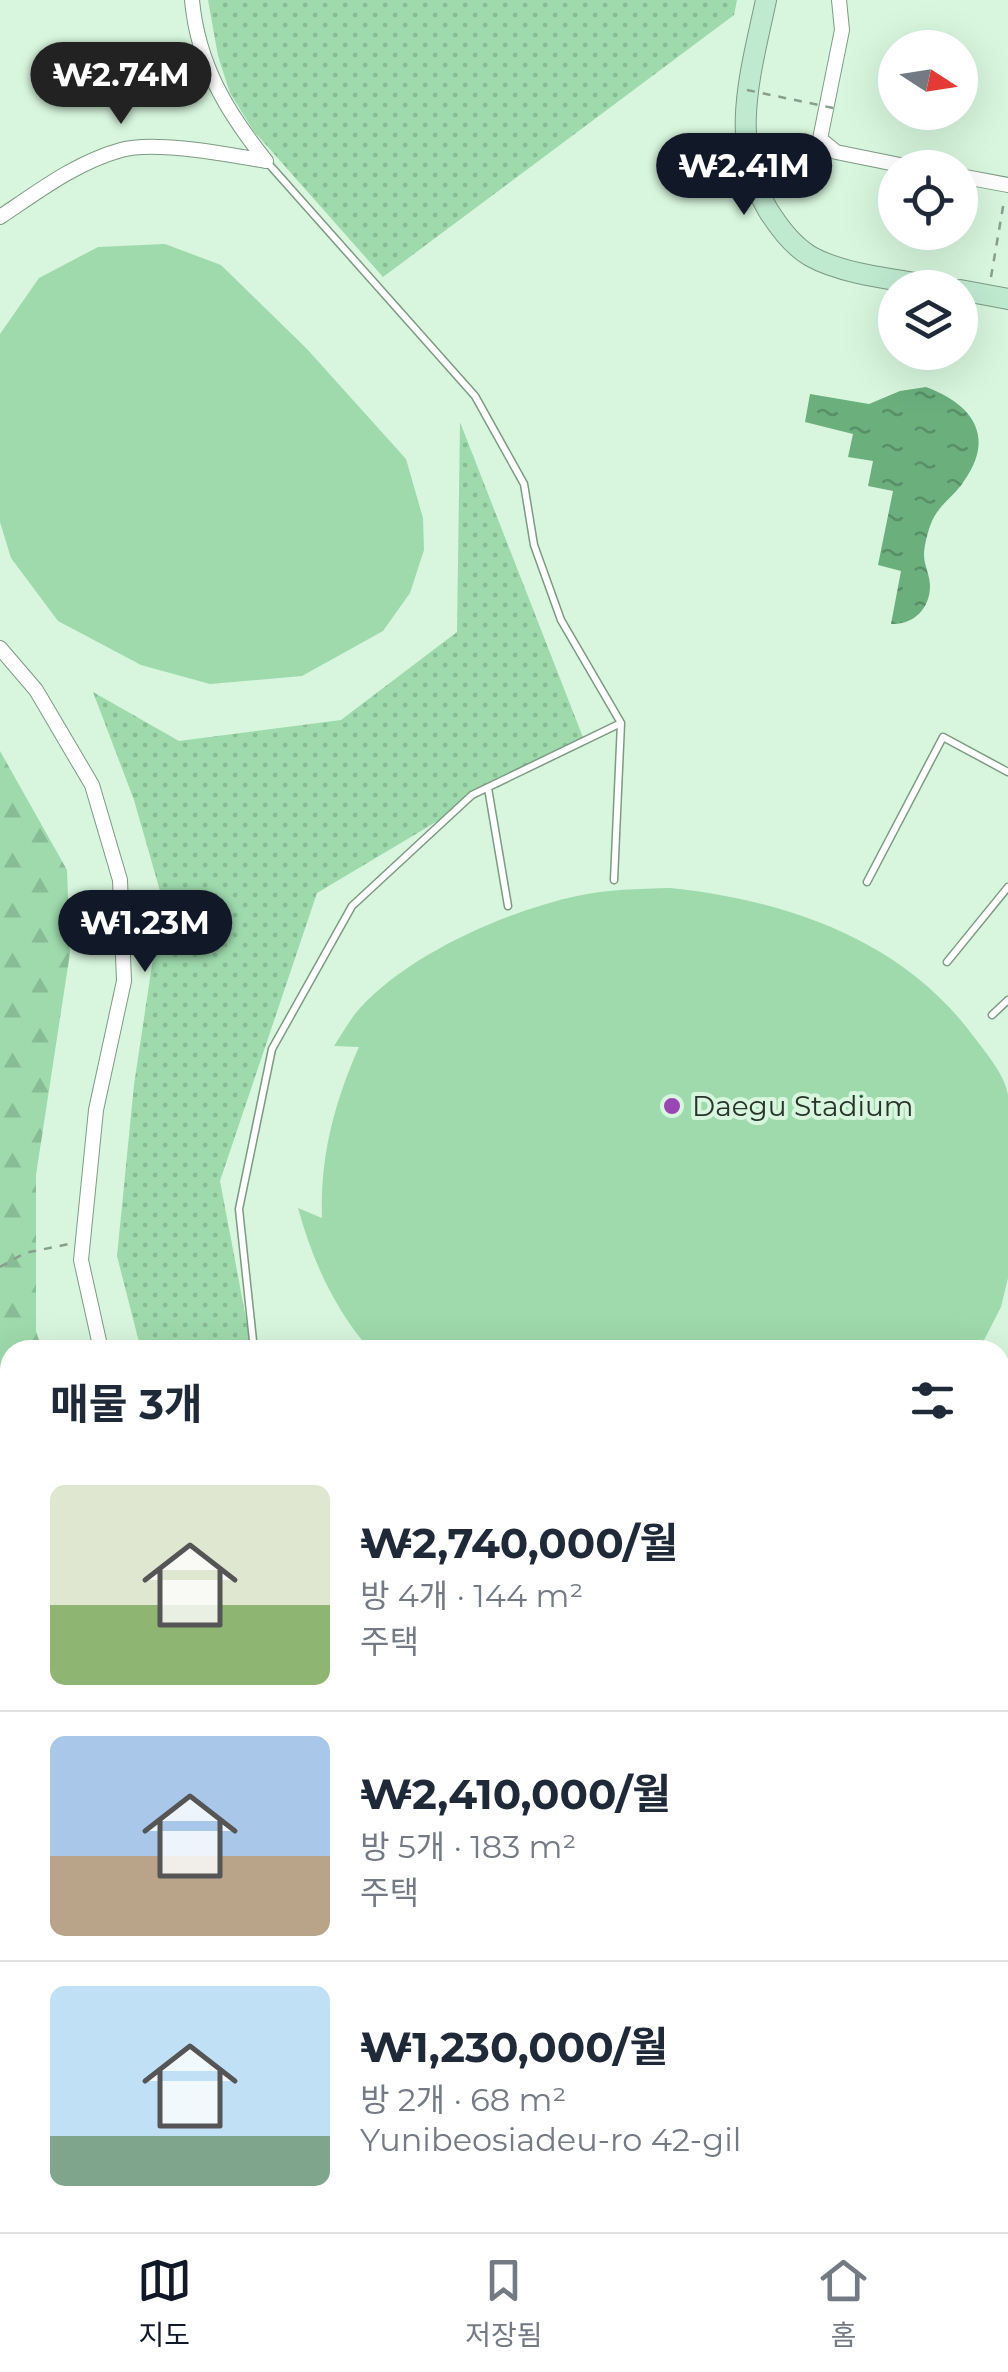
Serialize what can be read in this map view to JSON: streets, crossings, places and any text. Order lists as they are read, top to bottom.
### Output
{
  "places": ["Daegu Stadium"],
  "north": "right",
  "page": {
    "price": ["₩2.74M", "₩2.41M", "₩1.23M"],
    "heading": "매물 3개",
    "list": [
      {
        "name": "₩2,740,000/월",
        "note": "방 4개 · 144 m² · 주택"
      },
      {
        "name": "₩2,410,000/월",
        "note": "방 5개 · 183 m² · 주택"
      },
      {
        "name": "₩1,230,000/월",
        "note": "방 2개 · 68 m² · Yunibeosiadeu-ro 42-gil"
      }
    ],
    "tabs": ["지도", "저장됨", "홈"]
  }
}
